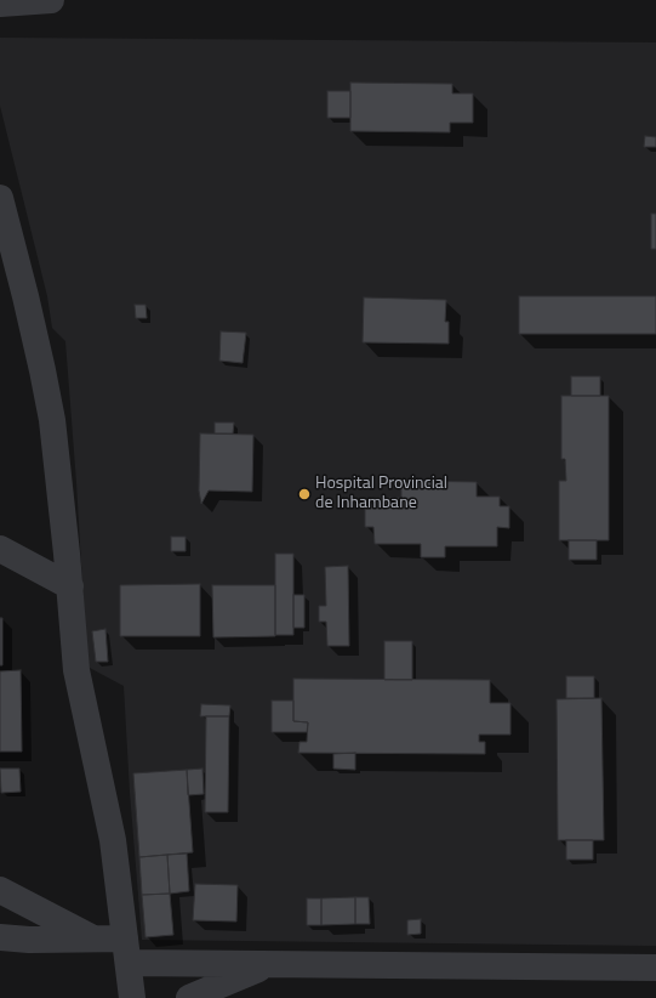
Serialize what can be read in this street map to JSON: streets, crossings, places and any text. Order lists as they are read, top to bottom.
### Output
{
  "places": ["Hospital Provincial de Inhambane"]
}
